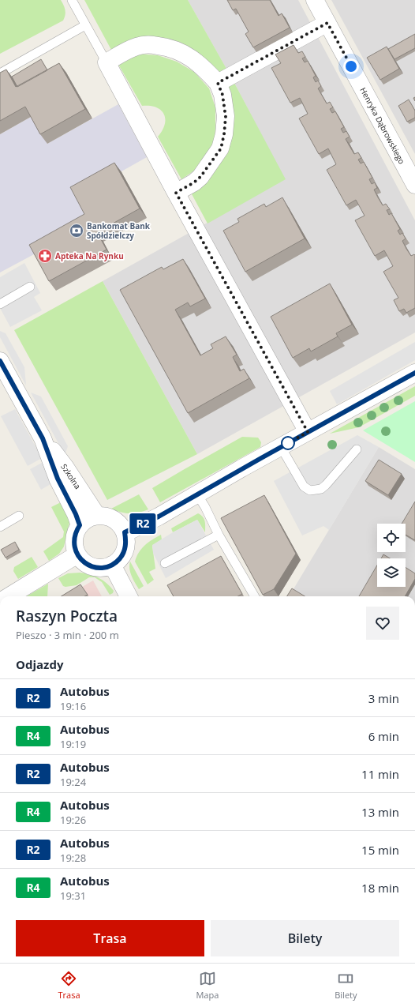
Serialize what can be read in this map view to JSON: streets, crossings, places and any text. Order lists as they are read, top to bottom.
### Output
{
  "streets": {
    "street": ["Henryka Dąbrowskiego", "Szkolna"]
  },
  "places": {
    "bank": ["Bankomat Bank Spółdzielczy"],
    "pharmacy": ["Apteka Na Rynku"]
  },
  "lines": ["bus line R2"],
  "page": {
    "on_map": "R2",
    "heading": [
      ["Raszyn Poczta", "Pieszo · 3 min · 200 m"],
      "Odjazdy"
    ],
    "list": [
      {
        "mark": "R2",
        "name": "Autobus",
        "note": "19:16",
        "value": "3 min"
      },
      {
        "mark": "R4",
        "name": "Autobus",
        "note": "19:19",
        "value": "6 min"
      },
      {
        "mark": "R2",
        "name": "Autobus",
        "note": "19:24",
        "value": "11 min"
      },
      {
        "mark": "R4",
        "name": "Autobus",
        "note": "19:26",
        "value": "13 min"
      },
      {
        "mark": "R2",
        "name": "Autobus",
        "note": "19:28",
        "value": "15 min"
      },
      {
        "mark": "R4",
        "name": "Autobus",
        "note": "19:31",
        "value": "18 min"
      }
    ],
    "buttons": ["Trasa", "Bilety"],
    "tabs": ["Trasa", "Mapa", "Bilety"]
  }
}
